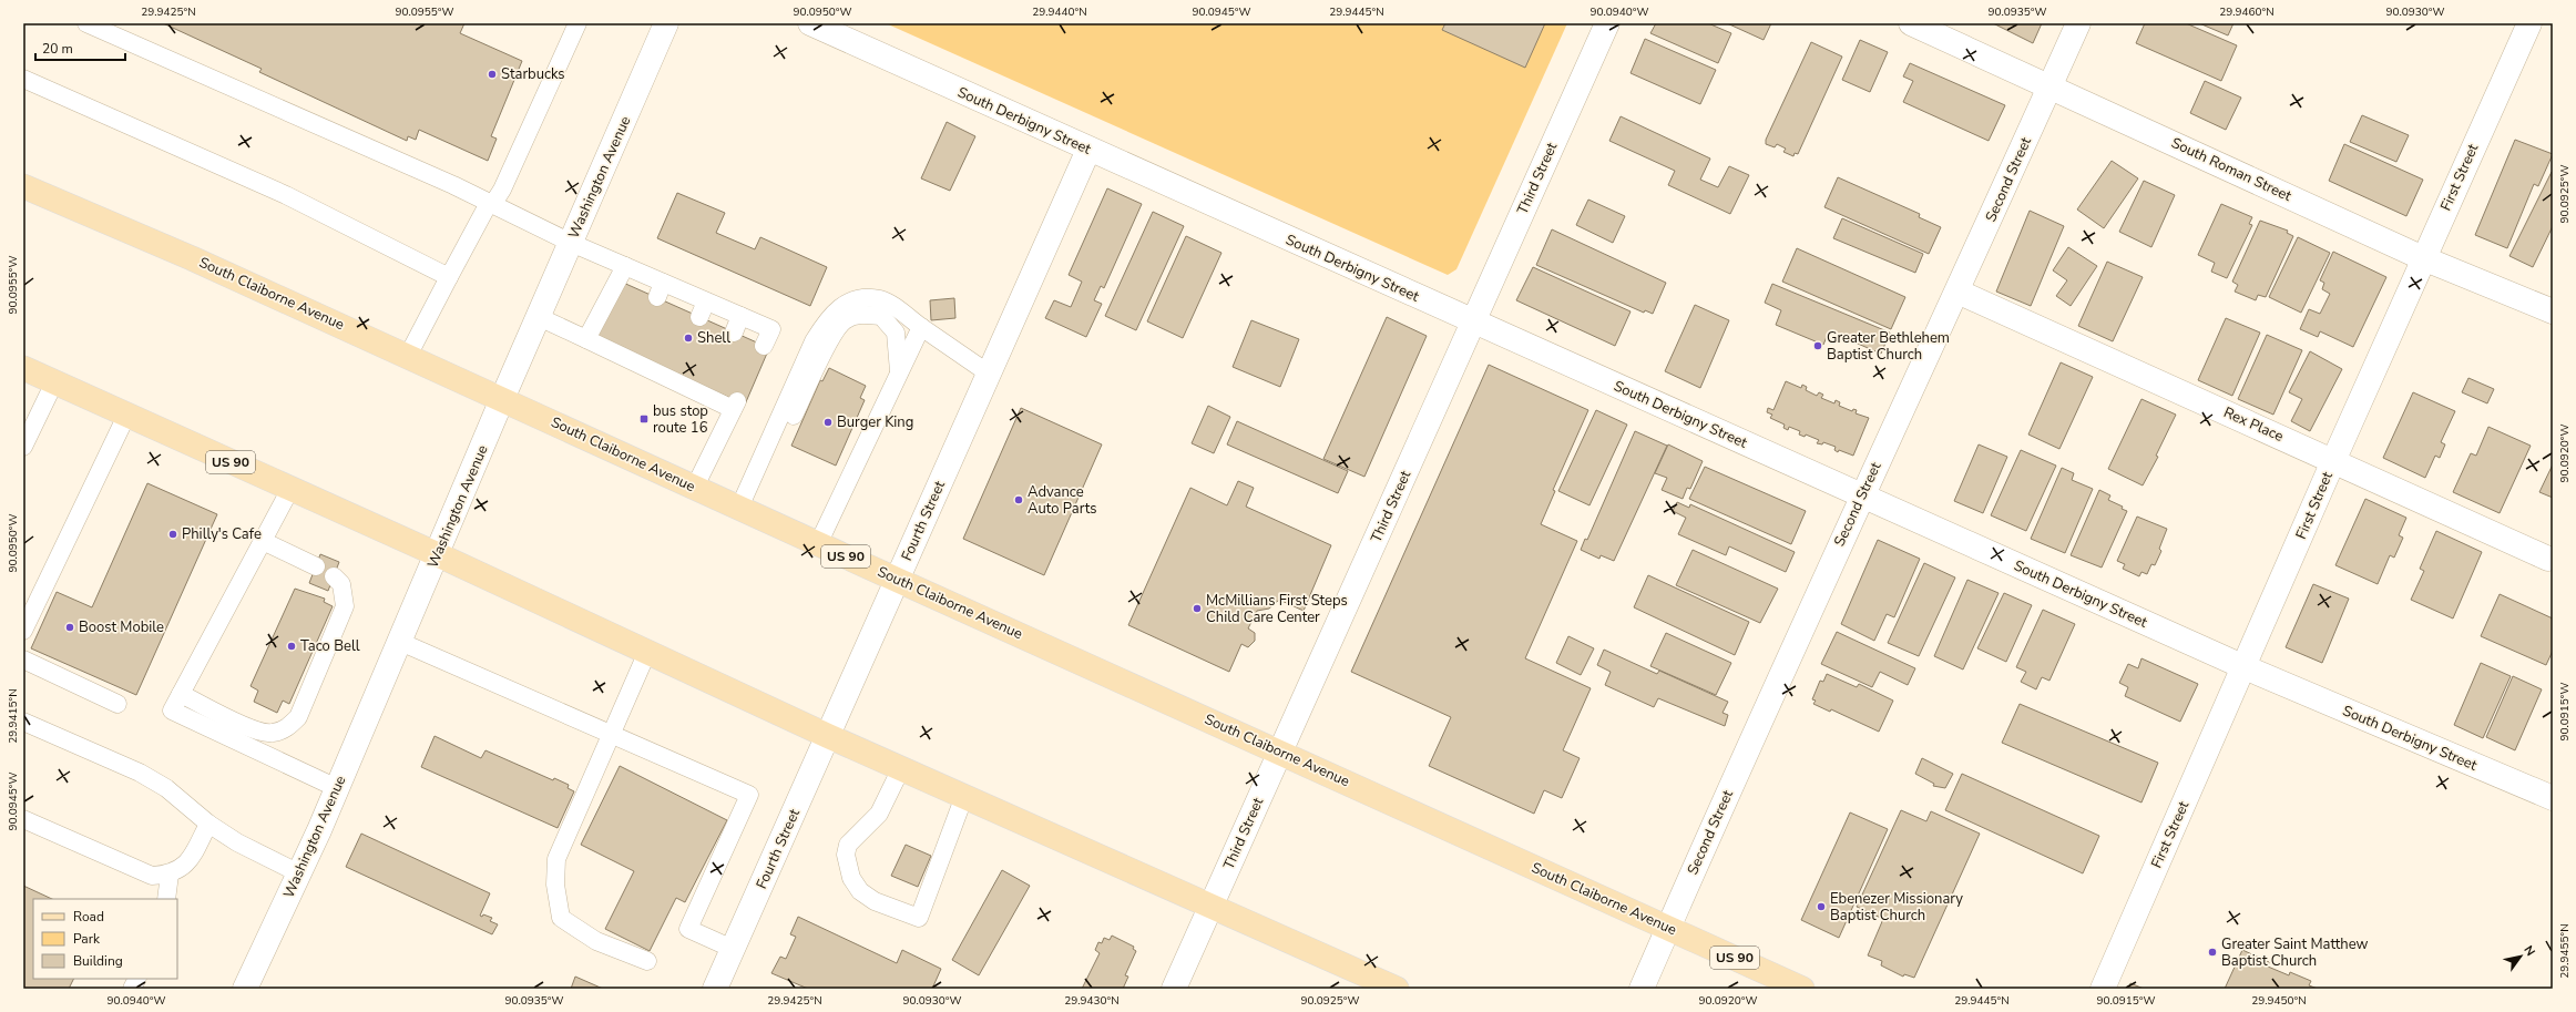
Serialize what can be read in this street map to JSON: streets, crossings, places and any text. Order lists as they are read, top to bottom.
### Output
{
  "streets": {
    "main road": ["South Claiborne Avenue", "US 90"],
    "street": [
      "South Derbigny Street",
      "South Roman Street",
      "Washington Avenue",
      "First Street",
      "Third Street",
      "Second Street",
      "Rex Place",
      "Fourth Street"
    ]
  },
  "crossings": [
    ["South Derbigny Street", "First Street"],
    ["South Derbigny Street", "Third Street"],
    ["South Derbigny Street", "Second Street"],
    ["South Derbigny Street", "Fourth Street"],
    ["South Roman Street", "First Street"],
    ["South Roman Street", "Second Street"],
    ["Washington Avenue", "South Claiborne Avenue"],
    ["Washington Avenue", "US 90"],
    ["First Street", "Rex Place"],
    ["Third Street", "South Claiborne Avenue"],
    ["Third Street", "US 90"],
    ["Second Street", "South Claiborne Avenue"],
    ["Second Street", "Rex Place"],
    ["South Claiborne Avenue", "Fourth Street"],
    ["US 90", "Fourth Street"]
  ],
  "places": {
    "other": [
      "Starbucks",
      "Shell",
      "Greater Bethlehem Baptist Church",
      "Burger King",
      "Advance Auto Parts",
      "Philly's Cafe",
      "McMillians First Steps Child Care Center",
      "Boost Mobile",
      "Taco Bell",
      "Ebenezer Missionary Baptist Church",
      "Greater Saint Matthew Baptist Church"
    ],
    "transit": ["bus stop route 16"]
  },
  "legend": ["Road", "Park", "Building"],
  "scale_bar": "20 m",
  "north": "top right",
  "coordinates": [
    "29.9425°N",
    "90.0955°W",
    "90.0950°W",
    "29.9440°N",
    "90.0945°W",
    "29.9445°N",
    "90.0940°W",
    "90.0935°W",
    "29.9460°N",
    "90.0930°W",
    "90.0925°W",
    "90.0920°W",
    "90.0915°W",
    "29.9415°N",
    "29.9455°N",
    "29.9430°N",
    "29.9450°N"
  ]
}
